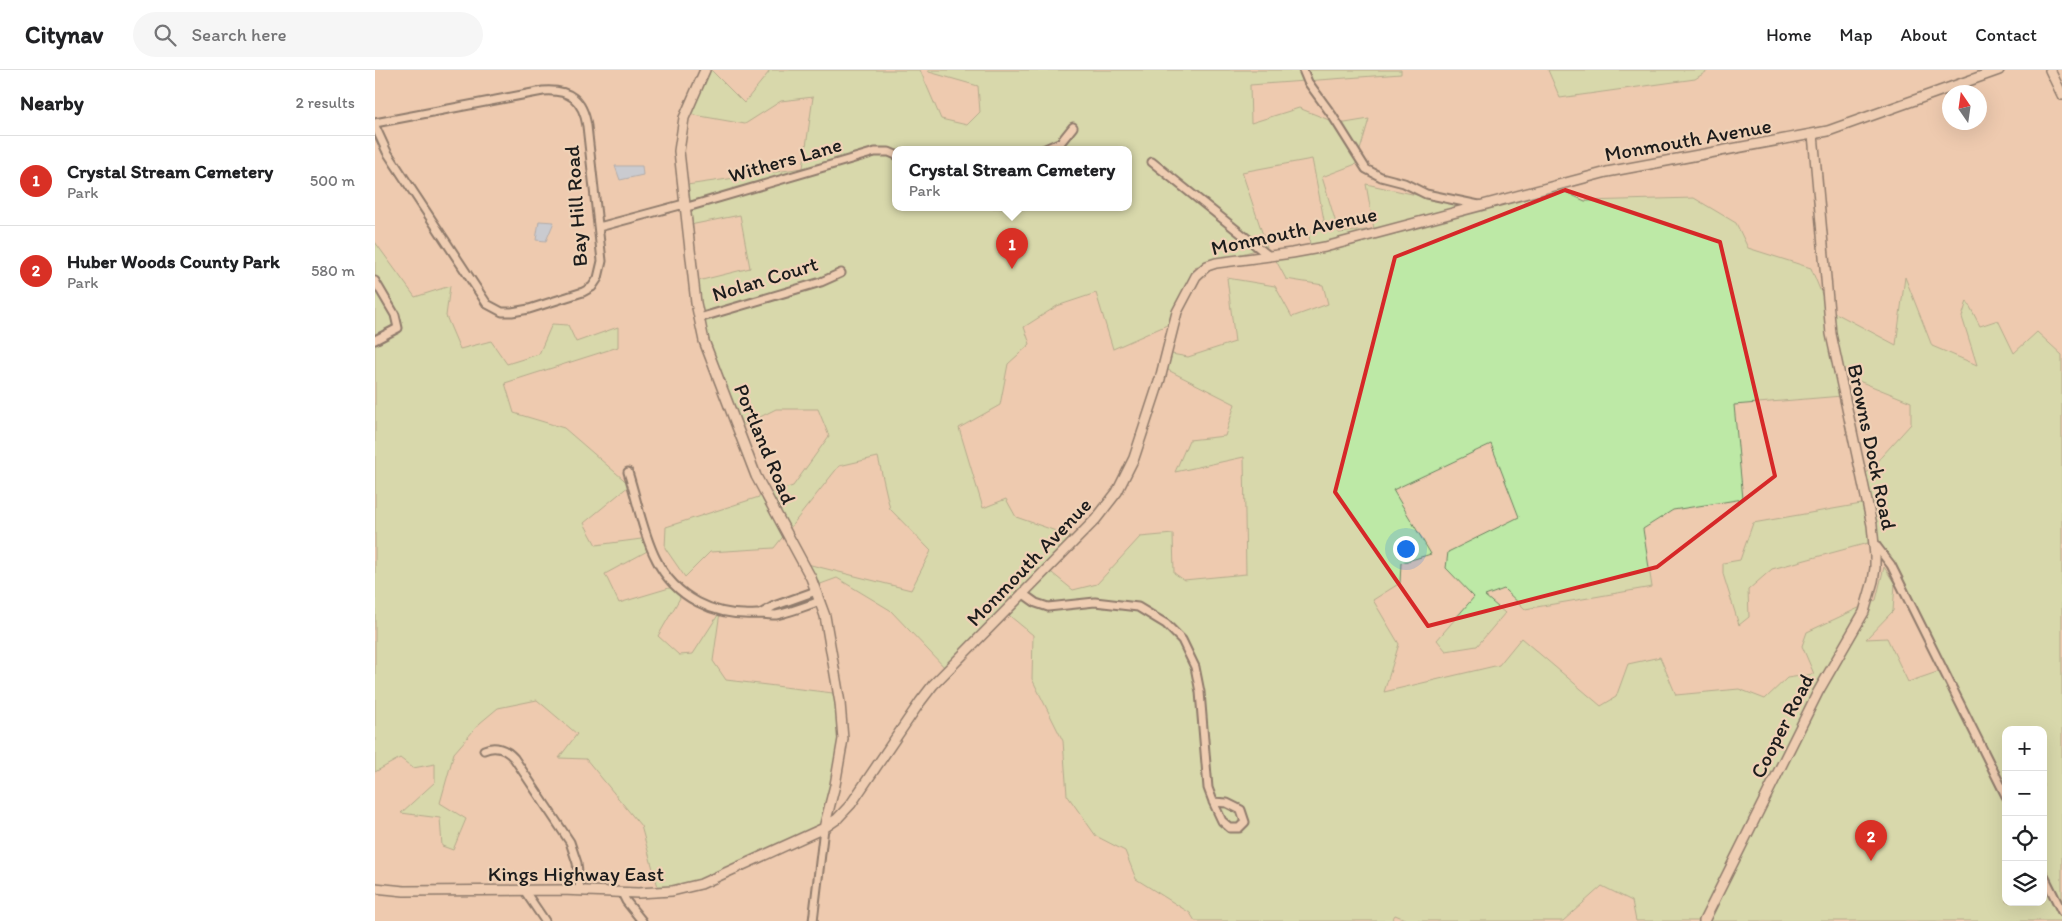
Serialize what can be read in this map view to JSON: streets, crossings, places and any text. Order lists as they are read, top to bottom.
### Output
{
  "streets": {
    "street": [
      "Monmouth Avenue",
      "Withers Lane",
      "Bay Hill Road",
      "Nolan Court",
      "Portland Road",
      "Browns Dock Road",
      "Cooper Road",
      "Kings Highway East"
    ]
  },
  "crossings": [
    ["Monmouth Avenue", "Portland Road"],
    ["Monmouth Avenue", "Browns Dock Road"],
    ["Monmouth Avenue", "Kings Highway East"],
    ["Withers Lane", "Bay Hill Road"],
    ["Withers Lane", "Portland Road"],
    ["Nolan Court", "Portland Road"],
    ["Portland Road", "Kings Highway East"],
    ["Browns Dock Road", "Cooper Road"]
  ],
  "north": "top",
  "page": {
    "header": "Citynav",
    "search": "Search here",
    "nav": [
      "Home",
      "Map",
      "About",
      "Contact"
    ],
    "heading": ["Nearby", "2 results"],
    "list": [
      {
        "mark": "1",
        "name": "Crystal Stream Cemetery",
        "note": "Park",
        "value": "500 m"
      },
      {
        "mark": "2",
        "name": "Huber Woods County Park",
        "note": "Park",
        "value": "580 m"
      }
    ],
    "popup": ["Crystal Stream Cemetery", "Park"],
    "pins": ["1", "2"],
    "map_buttons": ["+", "−"]
  }
}
